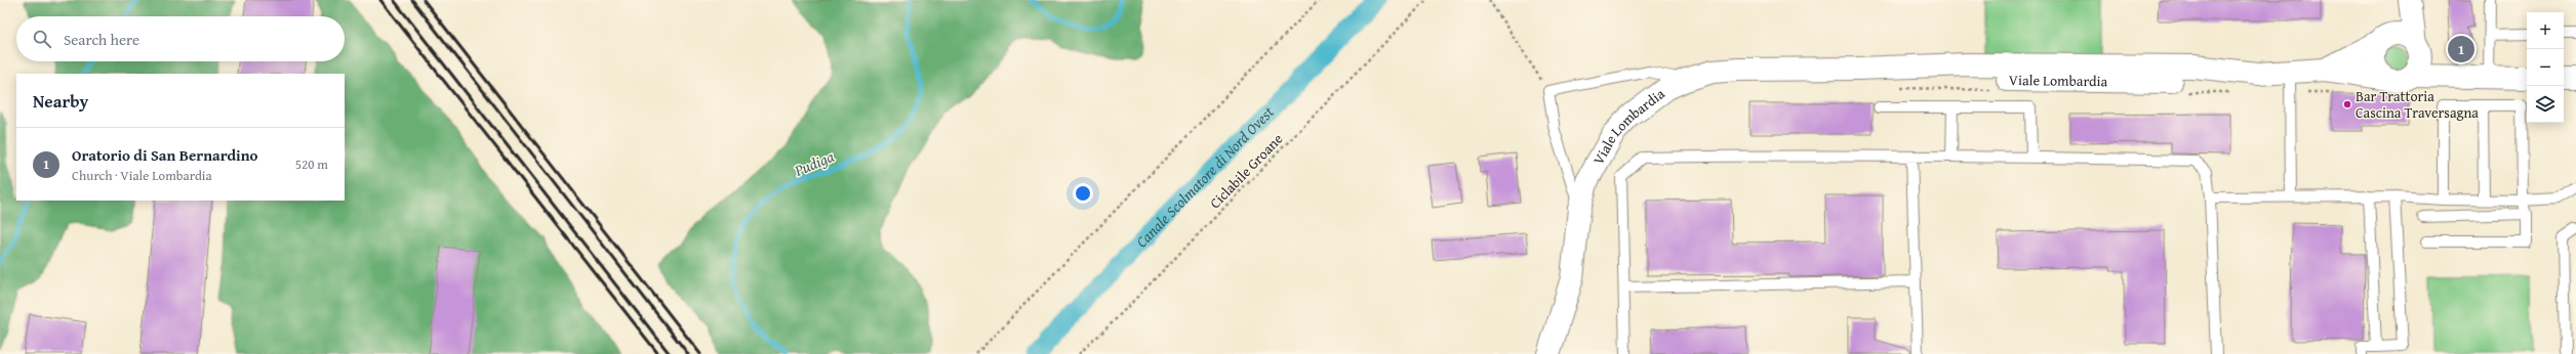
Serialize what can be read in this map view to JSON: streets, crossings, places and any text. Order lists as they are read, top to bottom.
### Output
{
  "streets": {
    "street": ["Viale Lombardia"],
    "path": ["Ciclabile Groane"]
  },
  "water": ["Pudiga", "Canale Scolmatore di Nord Ovest"],
  "places": ["Bar Trattoria Cascina Traversagna"],
  "page": {
    "map_buttons": ["+", "−"],
    "search": "Search here",
    "pins": "1",
    "heading": "Nearby",
    "list": [
      {
        "mark": "1",
        "name": "Oratorio di San Bernardino",
        "note": "Church · Viale Lombardia",
        "value": "520 m"
      }
    ]
  }
}
